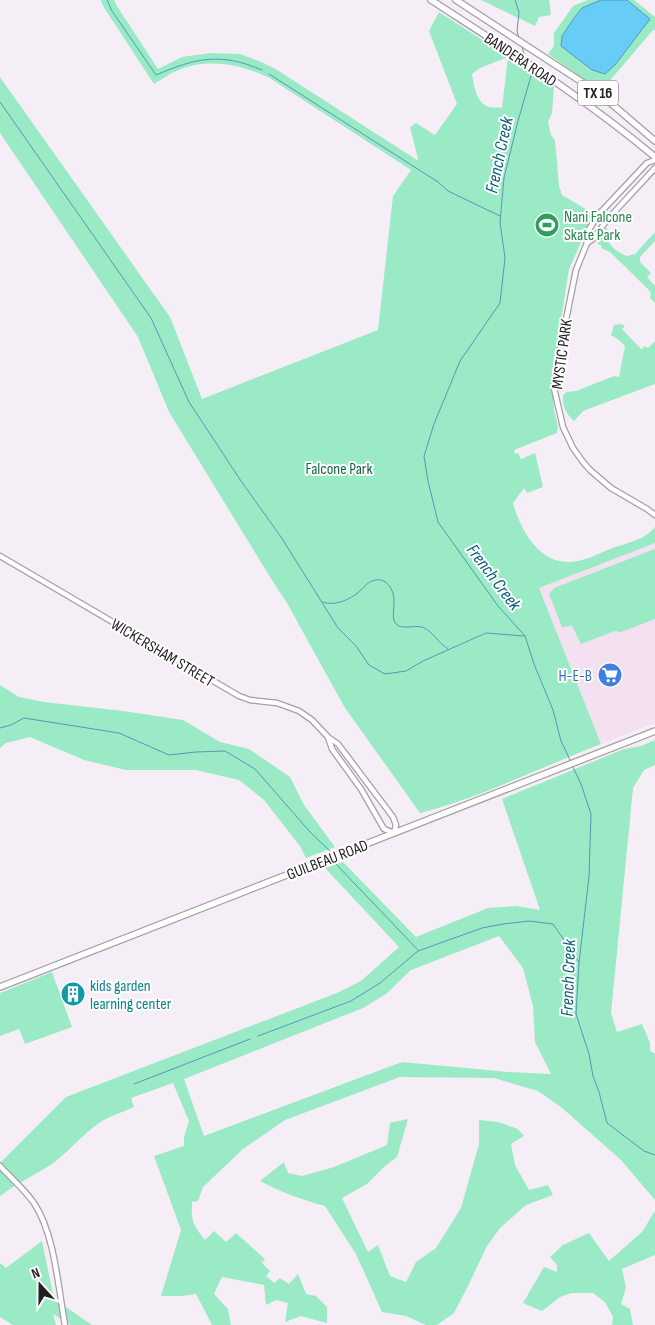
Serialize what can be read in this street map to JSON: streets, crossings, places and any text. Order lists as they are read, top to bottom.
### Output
{
  "streets": {
    "main road": ["BANDERA ROAD", "TX 16", "GUILBEAU ROAD"],
    "street": ["MYSTIC PARK", "WICKERSHAM STREET"]
  },
  "crossings": [
    ["BANDERA ROAD", "MYSTIC PARK"],
    ["WICKERSHAM STREET", "GUILBEAU ROAD"]
  ],
  "water": ["French Creek"],
  "parks": ["Falcone Park"],
  "places": {
    "sports": ["Nani Falcone Skate Park"],
    "supermarket": ["H-E-B"],
    "building": ["kids garden learning center"]
  },
  "north": "top"
}
